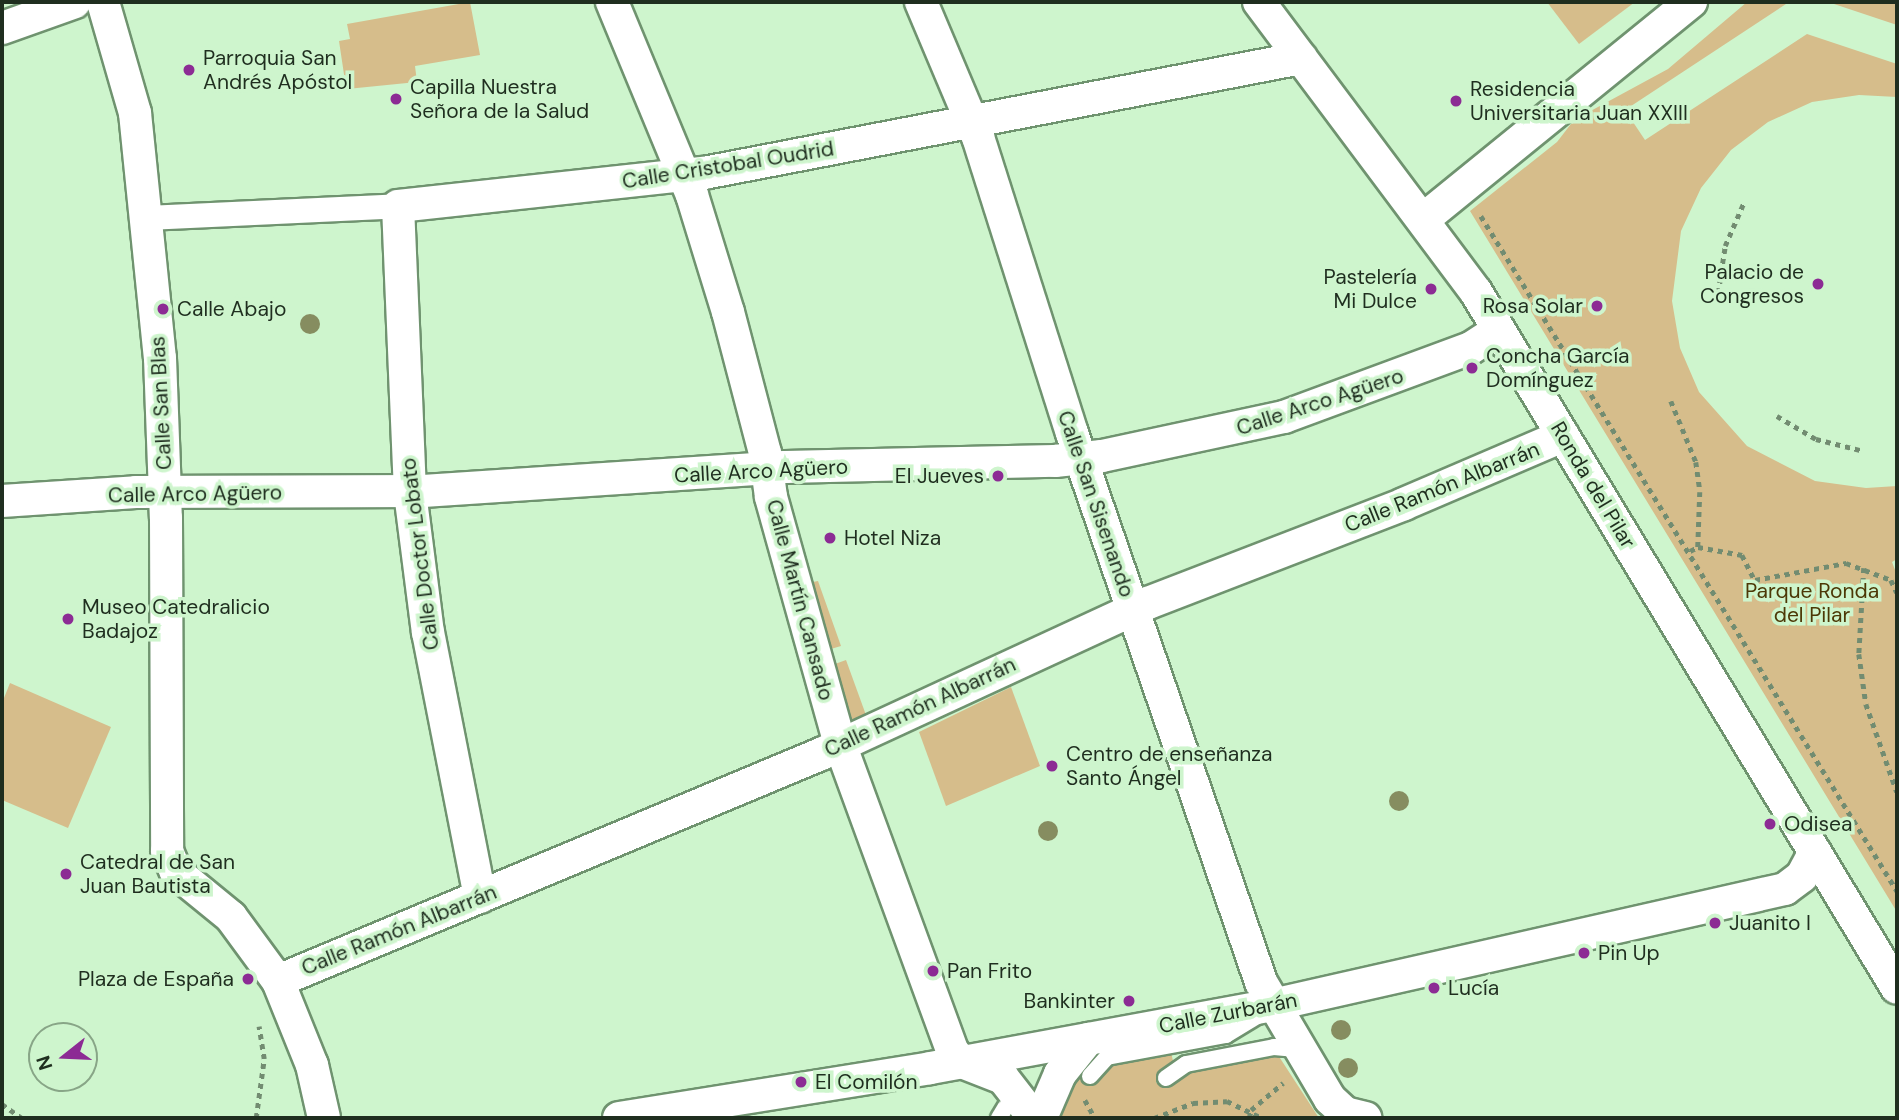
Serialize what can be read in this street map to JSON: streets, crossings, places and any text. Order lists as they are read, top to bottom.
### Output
{
  "streets": {
    "street": [
      "Calle Cristobal Oudrid",
      "Calle Arco Agüero",
      "Calle San Blas",
      "Ronda del Pilar",
      "Calle Ramón Albarrán",
      "Calle San Sisenando",
      "Calle Doctor Lobato",
      "Calle Martín Cansado",
      "Calle Zurbarán"
    ]
  },
  "crossings": [
    ["Calle Cristobal Oudrid", "Calle San Blas"],
    ["Calle Cristobal Oudrid", "Ronda del Pilar"],
    ["Calle Cristobal Oudrid", "Calle San Sisenando"],
    ["Calle Cristobal Oudrid", "Calle Doctor Lobato"],
    ["Calle Cristobal Oudrid", "Calle Martín Cansado"],
    ["Calle Arco Agüero", "Calle San Blas"],
    ["Calle Arco Agüero", "Ronda del Pilar"],
    ["Calle Arco Agüero", "Calle San Sisenando"],
    ["Calle Arco Agüero", "Calle Doctor Lobato"],
    ["Calle Arco Agüero", "Calle Martín Cansado"],
    ["Calle San Blas", "Calle Ramón Albarrán"],
    ["Ronda del Pilar", "Calle Ramón Albarrán"],
    ["Ronda del Pilar", "Calle Zurbarán"],
    ["Calle Ramón Albarrán", "Calle San Sisenando"],
    ["Calle Ramón Albarrán", "Calle Doctor Lobato"],
    ["Calle Ramón Albarrán", "Calle Martín Cansado"],
    ["Calle San Sisenando", "Calle Zurbarán"],
    ["Calle Martín Cansado", "Calle Zurbarán"]
  ],
  "parks": ["Parque Ronda del Pilar"],
  "places": [
    "Parroquia San Andrés Apóstol",
    "Capilla Nuestra Señora de la Salud",
    "Residencia Universitaria Juan XXIII",
    "Palacio de Congresos",
    "Pastelería Mi Dulce",
    "Rosa Solar",
    "Calle Abajo",
    "Concha García Domínguez",
    "El Jueves",
    "Hotel Niza",
    "Museo Catedralicio Badajoz",
    "Centro de enseñanza Santo Ángel",
    "Odisea",
    "Catedral de San Juan Bautista",
    "Juanito I",
    "Pin Up",
    "Pan Frito",
    "Plaza de España",
    "Lucía",
    "Bankinter",
    "El Comilón"
  ],
  "north": "left"
}
